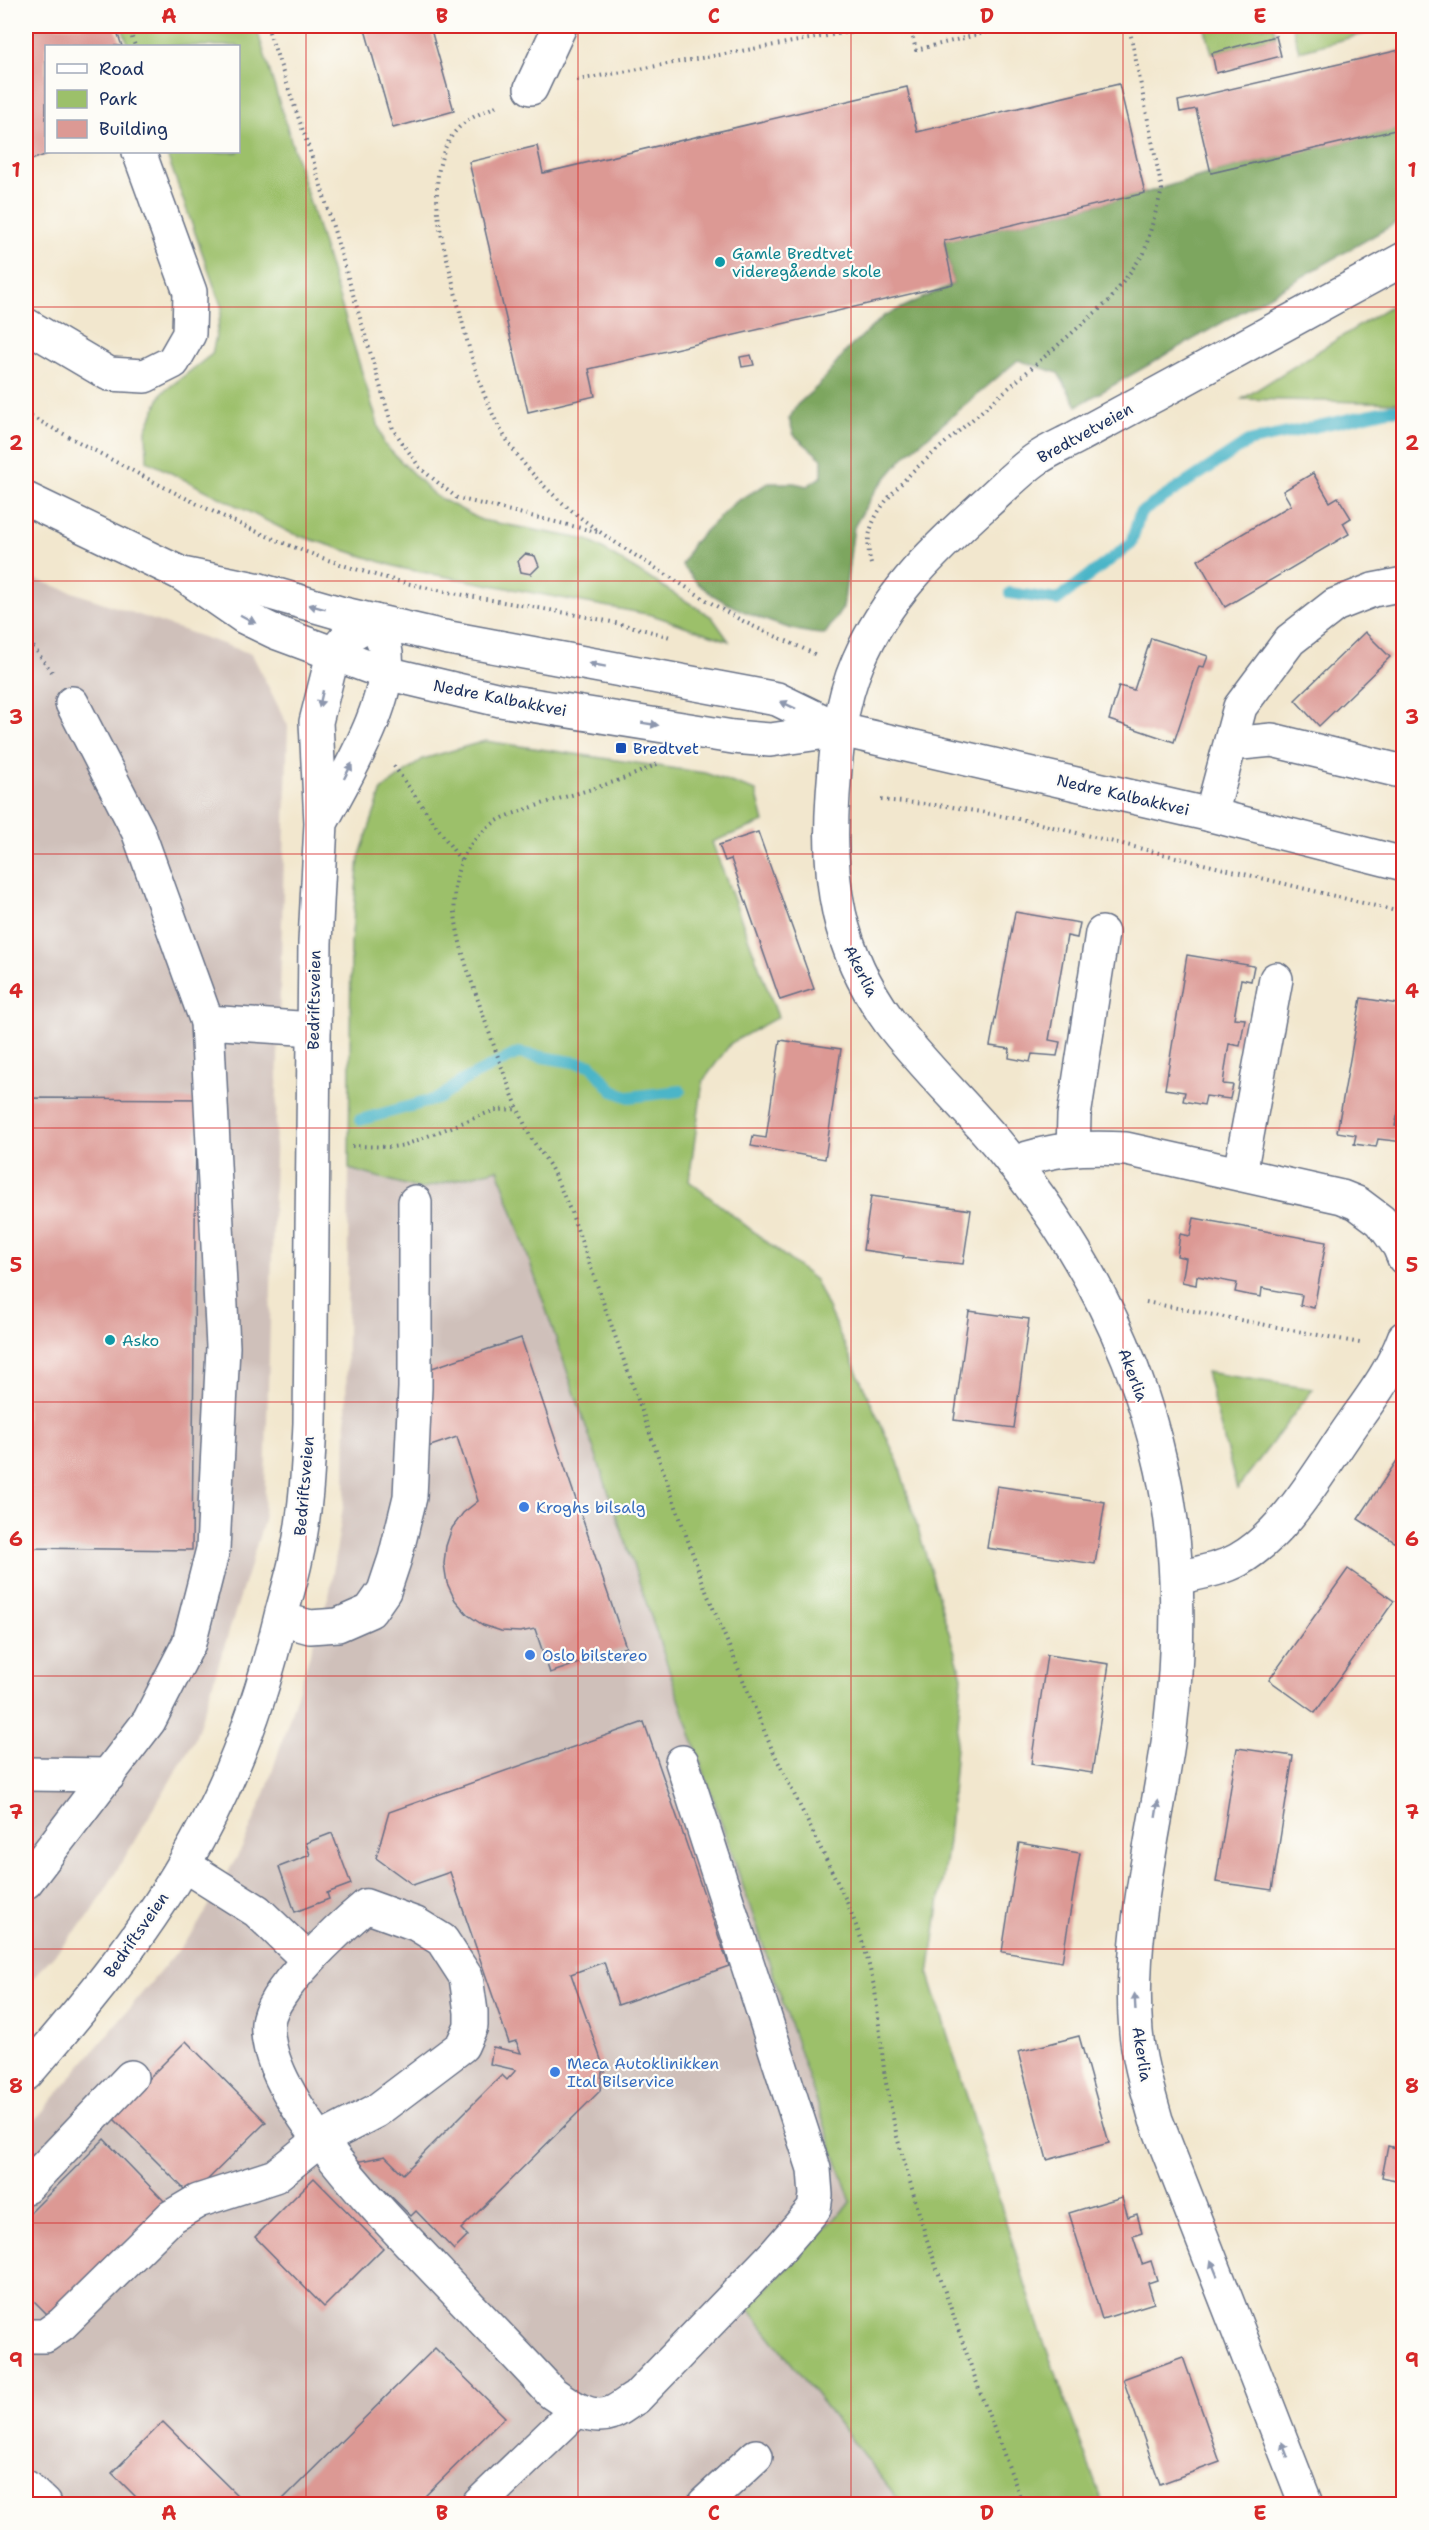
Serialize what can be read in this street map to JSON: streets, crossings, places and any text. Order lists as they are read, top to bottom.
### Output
{
  "streets": {
    "street": [
      "Bredtvetveien",
      "Nedre Kalbakkvei",
      "Akerlia",
      "Bedriftsveien"
    ]
  },
  "crossings": [
    ["Bredtvetveien", "Nedre Kalbakkvei"],
    ["Bredtvetveien", "Akerlia"],
    ["Nedre Kalbakkvei", "Akerlia"],
    ["Nedre Kalbakkvei", "Bedriftsveien"]
  ],
  "one_way": ["Akerlia"],
  "places": {
    "other": [
      "Gamle Bredtvet videregående skole",
      "Asko",
      "Kroghs bilsalg",
      "Oslo bilstereo",
      "Meca Autoklinikken Ital Bilservice"
    ],
    "transit": ["Bredtvet"]
  },
  "legend": ["Road", "Park", "Building"],
  "grid": {
    "columns": [
      "A",
      "B",
      "C",
      "D",
      "E"
    ],
    "rows": [
      "1",
      "2",
      "3",
      "4",
      "5",
      "6",
      "7",
      "8",
      "9"
    ]
  }
}
